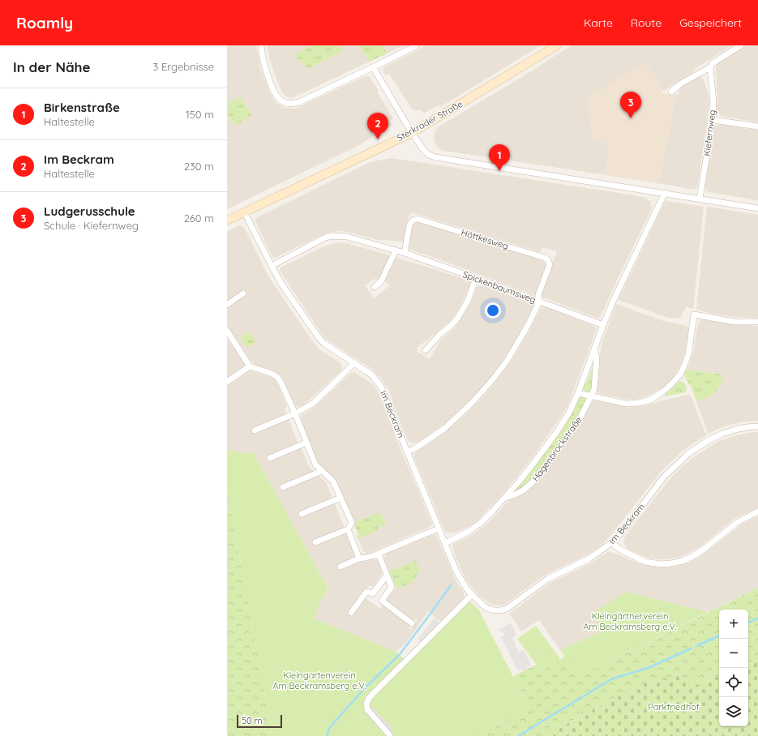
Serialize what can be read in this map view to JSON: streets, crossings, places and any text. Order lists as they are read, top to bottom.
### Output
{
  "streets": {
    "main road": ["Sterkrader Straße"],
    "street": [
      "Kiefernweg",
      "Höttkesweg",
      "Spickenbaumsweg",
      "Im Beckram",
      "Hagenbrockstraße"
    ]
  },
  "crossings": [
    ["Sterkrader Straße", "Im Beckram"],
    ["Höttkesweg", "Spickenbaumsweg"],
    ["Spickenbaumsweg", "Im Beckram"],
    ["Spickenbaumsweg", "Hagenbrockstraße"],
    ["Im Beckram", "Hagenbrockstraße"]
  ],
  "parks": ["Kleingärtnerverein Am Beckramsberg e.V.", "Kleingartenverein Am Beckramsberg e.V.", "Parkfriedhof"],
  "scale_bar": "50 m",
  "page": {
    "header": "Roamly",
    "nav": ["Karte", "Route", "Gespeichert"],
    "heading": ["In der Nähe", "3 Ergebnisse"],
    "list": [
      {
        "mark": "1",
        "name": "Birkenstraße",
        "note": "Haltestelle",
        "value": "150 m"
      },
      {
        "mark": "2",
        "name": "Im Beckram",
        "note": "Haltestelle",
        "value": "230 m"
      },
      {
        "mark": "3",
        "name": "Ludgerusschule",
        "note": "Schule · Kiefernweg",
        "value": "260 m"
      }
    ],
    "pins": ["3", "2", "1"],
    "map_buttons": ["+", "−"],
    "scale": "50 m"
  }
}
